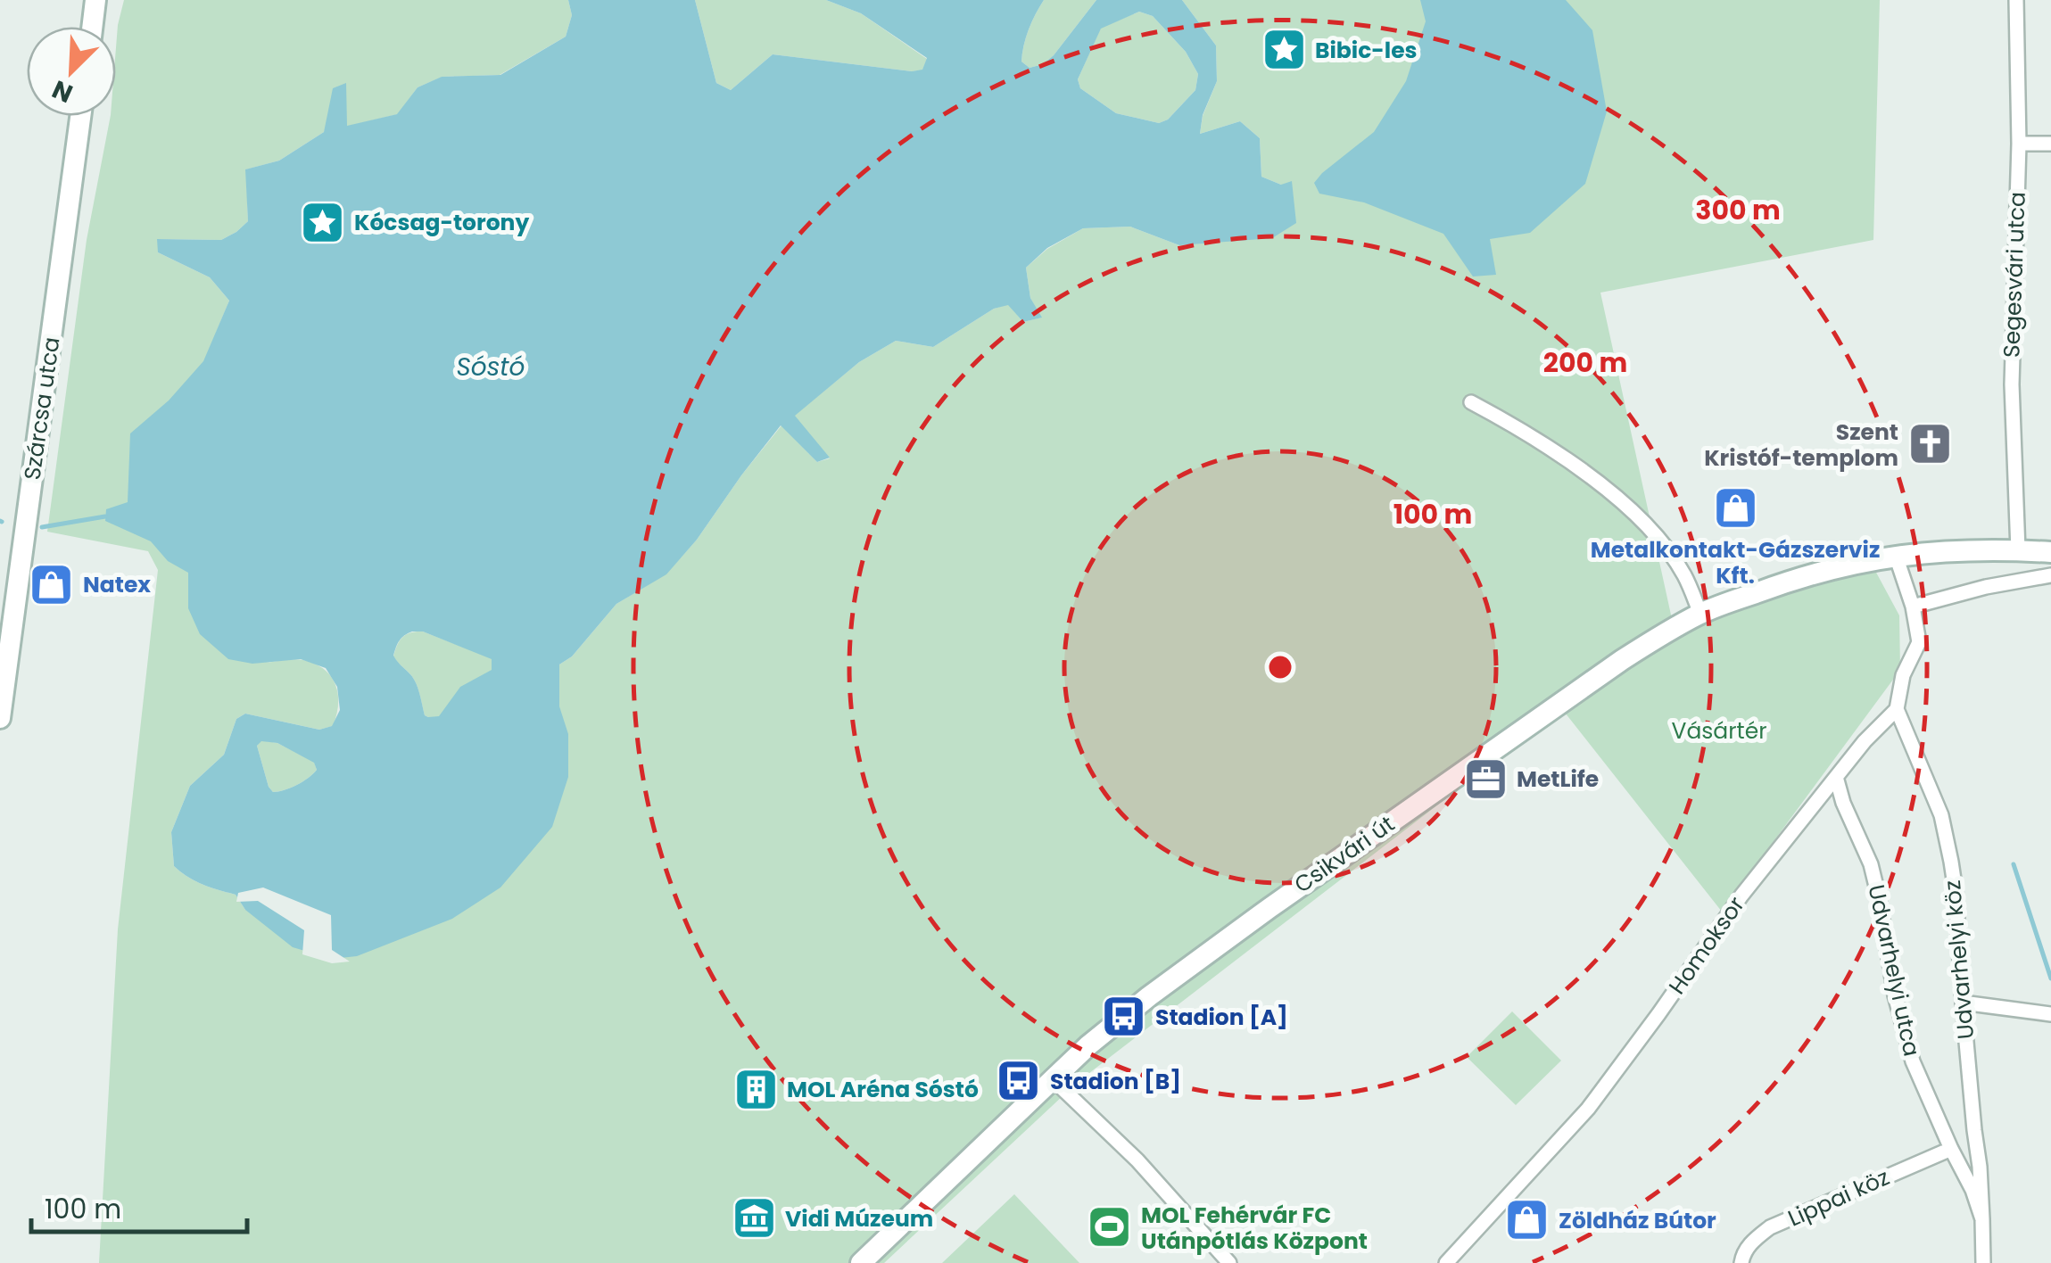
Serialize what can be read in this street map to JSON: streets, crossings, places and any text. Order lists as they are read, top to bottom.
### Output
{
  "streets": {
    "street": [
      "Segesvári utca",
      "Szárcsa utca",
      "Csikvári út",
      "Homoksor",
      "Udvarhelyi köz",
      "Udvarhelyi utca",
      "Lippai köz"
    ]
  },
  "crossings": [
    ["Segesvári utca", "Csikvári út"],
    ["Homoksor", "Udvarhelyi köz"],
    ["Homoksor", "Udvarhelyi utca"],
    ["Udvarhelyi köz", "Udvarhelyi utca"],
    ["Udvarhelyi utca", "Lippai köz"]
  ],
  "water": ["Sóstó"],
  "parks": ["Vásártér"],
  "places": {
    "place": ["Bibic-les", "Kócsag-torony"],
    "church": ["Szent Kristóf-templom"],
    "shop": ["Metalkontakt-Gázszerviz Kft.", "Natex", "Zöldház Bútor"],
    "office": ["MetLife"],
    "bus stop": ["Stadion [A]", "Stadion [B]"],
    "building": ["MOL Aréna Sóstó"],
    "museum": ["Vidi Múzeum"],
    "sports": ["MOL Fehérvár FC Utánpótlás Központ"]
  },
  "scale_bar": "100 m",
  "north": "bottom left",
  "rings": ["300 m", "200 m", "100 m"]
}
